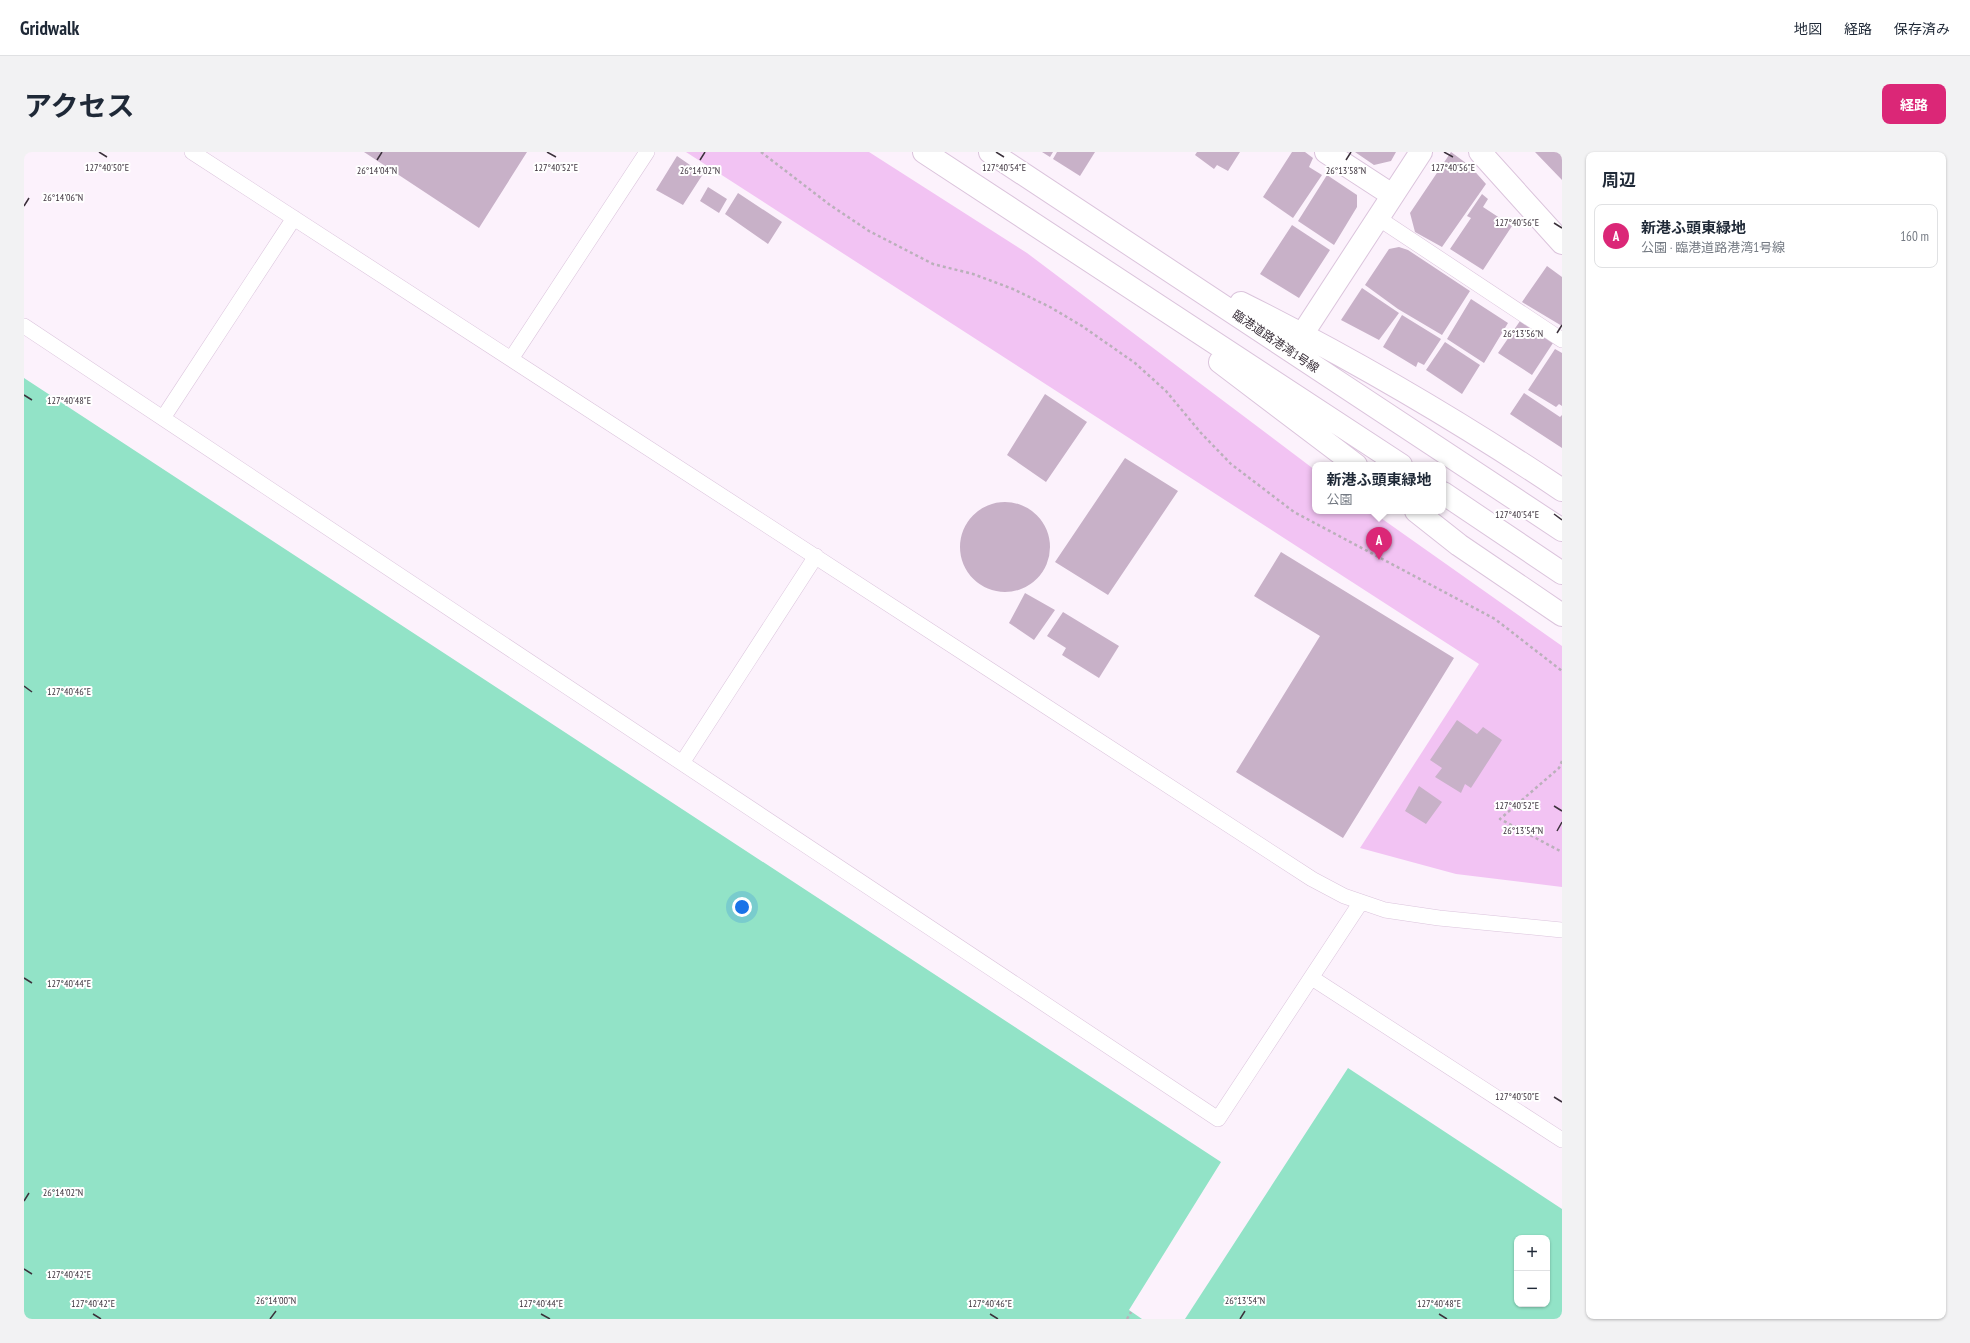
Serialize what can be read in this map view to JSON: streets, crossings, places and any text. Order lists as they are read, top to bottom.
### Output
{
  "streets": {
    "street": ["臨港道路港湾1号線"]
  },
  "page": {
    "header": "Gridwalk",
    "nav": ["地図", "経路", "保存済み"],
    "title": "アクセス",
    "buttons": "経路",
    "heading": "周辺",
    "list": [
      {
        "mark": "A",
        "name": "新港ふ頭東緑地",
        "note": "公園 · 臨港道路港湾1号線",
        "value": "160 m"
      }
    ],
    "popup": ["新港ふ頭東緑地", "公園"],
    "pins": "A",
    "map_buttons": ["+", "−"]
  },
  "coordinates": [
    "127°40'50\"E",
    "127°40'52\"E",
    "127°40'54\"E",
    "127°40'56\"E",
    "26°14'04\"N",
    "26°14'02\"N",
    "26°13'58\"N",
    "26°14'06\"N",
    "26°13'56\"N",
    "127°40'48\"E",
    "127°40'46\"E",
    "26°13'54\"N",
    "127°40'44\"E",
    "127°40'42\"E",
    "26°14'00\"N"
  ]
}
